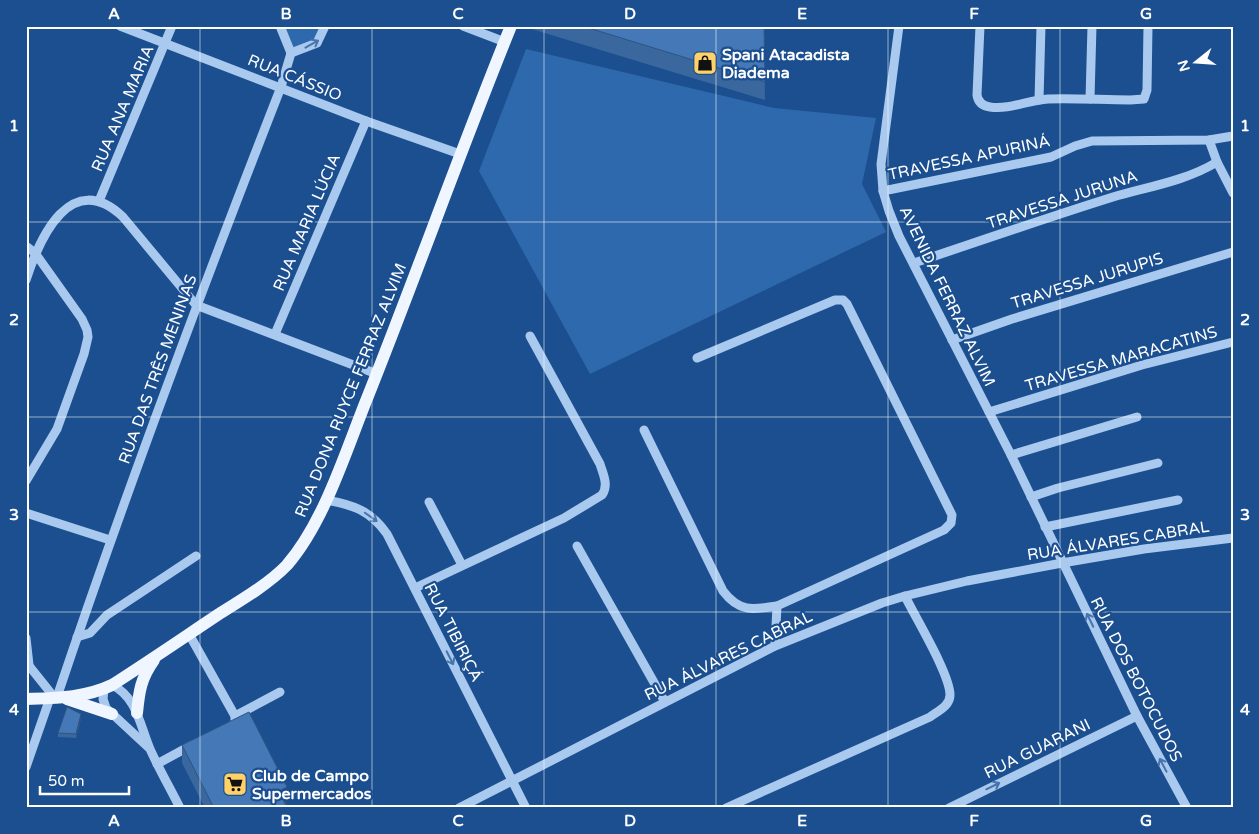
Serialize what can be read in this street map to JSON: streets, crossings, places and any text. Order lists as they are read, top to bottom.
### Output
{
  "streets": {
    "main road": ["RUA DONA RUYCE FERRAZ ALVIM"],
    "street": [
      "RUA CÁSSIO",
      "RUA ANA MARIA",
      "TRAVESSA APURINÁ",
      "TRAVESSA JURUNA",
      "RUA MARIA LÚCIA",
      "TRAVESSA JURUPIS",
      "AVENIDA FERRAZ ALVIM",
      "TRAVESSA MARACATINS",
      "RUA DAS TRÊS MENINAS",
      "RUA ÁLVARES CABRAL",
      "RUA TIBIRIÇÁ",
      "RUA DOS BOTOCUDOS",
      "RUA GUARANI"
    ]
  },
  "crossings": [
    ["RUA CÁSSIO", "RUA ANA MARIA"],
    ["RUA CÁSSIO", "RUA MARIA LÚCIA"],
    ["RUA CÁSSIO", "RUA DAS TRÊS MENINAS"],
    ["RUA CÁSSIO", "RUA DONA RUYCE FERRAZ ALVIM"],
    ["TRAVESSA APURINÁ", "AVENIDA FERRAZ ALVIM"],
    ["TRAVESSA JURUNA", "AVENIDA FERRAZ ALVIM"],
    ["TRAVESSA JURUPIS", "AVENIDA FERRAZ ALVIM"],
    ["AVENIDA FERRAZ ALVIM", "TRAVESSA MARACATINS"],
    ["AVENIDA FERRAZ ALVIM", "RUA ÁLVARES CABRAL"],
    ["AVENIDA FERRAZ ALVIM", "RUA DOS BOTOCUDOS"],
    ["RUA DAS TRÊS MENINAS", "RUA DONA RUYCE FERRAZ ALVIM"],
    ["RUA DONA RUYCE FERRAZ ALVIM", "RUA TIBIRIÇÁ"],
    ["RUA ÁLVARES CABRAL", "RUA TIBIRIÇÁ"],
    ["RUA ÁLVARES CABRAL", "RUA DOS BOTOCUDOS"],
    ["RUA DOS BOTOCUDOS", "RUA GUARANI"]
  ],
  "one_way": ["RUA TIBIRIÇÁ", "RUA DOS BOTOCUDOS", "RUA GUARANI"],
  "places": {
    "shop": ["Spani Atacadista Diadema"],
    "supermarket": ["Club de Campo Supermercados"]
  },
  "scale_bar": "50 m",
  "north": "left",
  "grid": {
    "columns": [
      "A",
      "B",
      "C",
      "D",
      "E",
      "F",
      "G"
    ],
    "rows": [
      "1",
      "2",
      "3",
      "4"
    ]
  }
}
